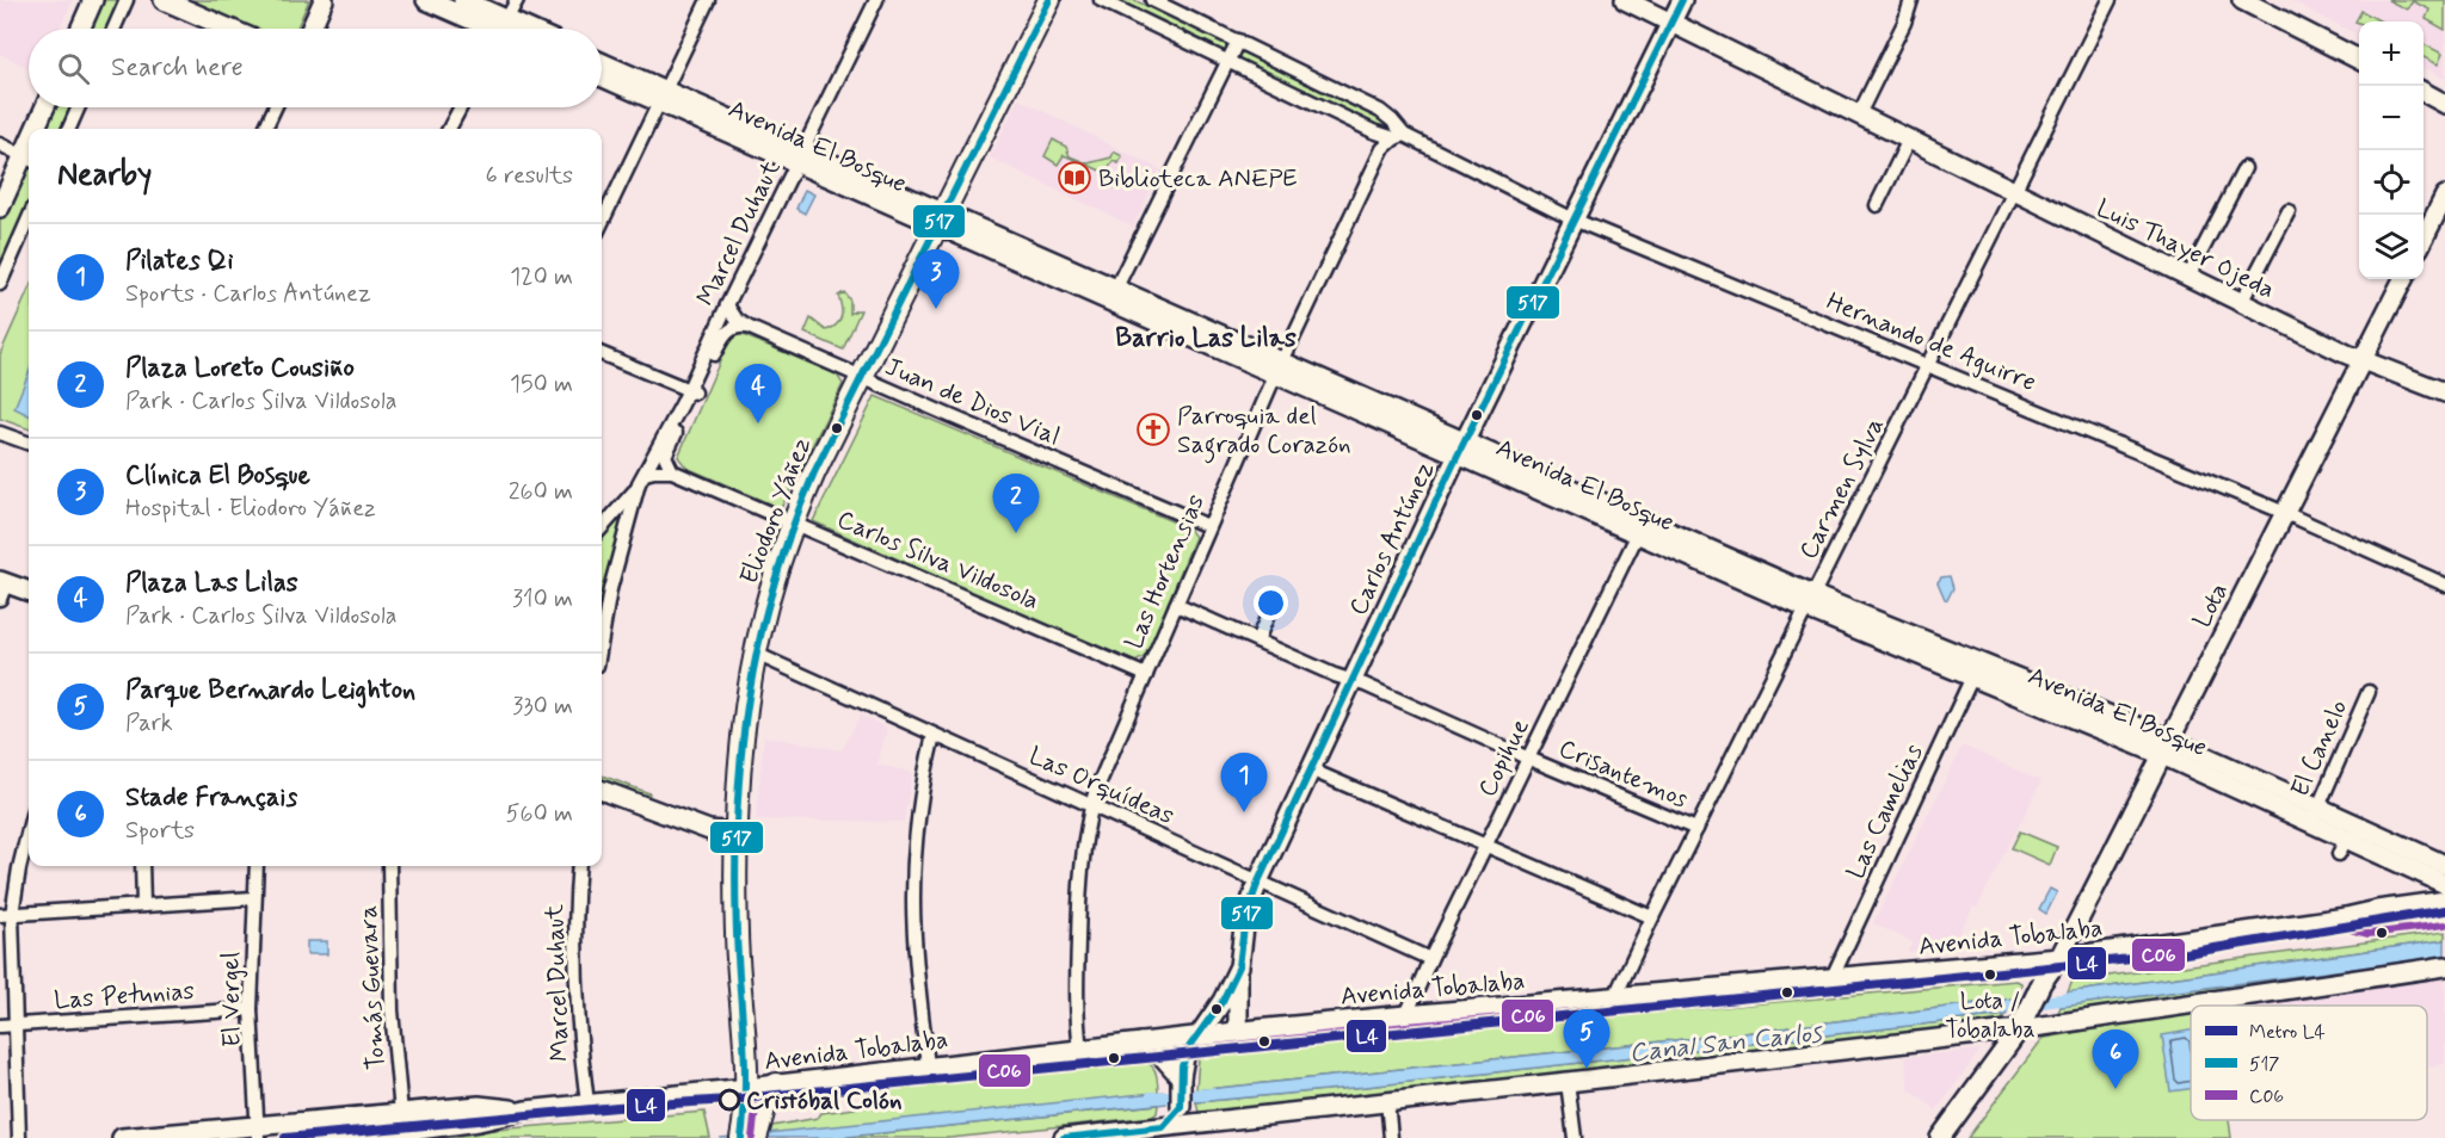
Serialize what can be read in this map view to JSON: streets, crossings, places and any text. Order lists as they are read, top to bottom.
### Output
{
  "streets": {
    "main road": ["Eliodoro Yáñez"],
    "street": [
      "Avenida El Bosque",
      "Marcel Duhaut",
      "Luis Thayer Ojeda",
      "Hernando de Aguirre",
      "Juan de Dios Vial",
      "Carmen Sylva",
      "Carlos Antúnez",
      "Carlos Silva Vildosola",
      "Las Hortensias",
      "Lota",
      "El Canelo",
      "Copihue",
      "Crisantemos",
      "Las Orquídeas",
      "Las Camelias",
      "Avenida Tobalaba",
      "Tomás Guevara",
      "Las Petunias",
      "El Vergel"
    ]
  },
  "crossings": [
    ["Avenida El Bosque", "Marcel Duhaut"],
    ["Avenida El Bosque", "Carmen Sylva"],
    ["Avenida El Bosque", "Eliodoro Yáñez"],
    ["Avenida El Bosque", "Carlos Antúnez"],
    ["Avenida El Bosque", "Las Hortensias"],
    ["Avenida El Bosque", "Lota"],
    ["Avenida El Bosque", "El Canelo"],
    ["Avenida El Bosque", "Copihue"],
    ["Avenida El Bosque", "Las Camelias"],
    ["Marcel Duhaut", "Juan de Dios Vial"],
    ["Marcel Duhaut", "Carlos Silva Vildosola"],
    ["Marcel Duhaut", "Avenida Tobalaba"],
    ["Luis Thayer Ojeda", "Carmen Sylva"],
    ["Luis Thayer Ojeda", "Carlos Antúnez"],
    ["Luis Thayer Ojeda", "Lota"],
    ["Hernando de Aguirre", "Carmen Sylva"],
    ["Hernando de Aguirre", "Carlos Antúnez"],
    ["Hernando de Aguirre", "Las Hortensias"],
    ["Hernando de Aguirre", "Lota"],
    ["Juan de Dios Vial", "Eliodoro Yáñez"],
    ["Juan de Dios Vial", "Las Hortensias"],
    ["Carmen Sylva", "Crisantemos"],
    ["Carmen Sylva", "Avenida Tobalaba"],
    ["Eliodoro Yáñez", "Carlos Silva Vildosola"],
    ["Eliodoro Yáñez", "Las Orquídeas"],
    ["Eliodoro Yáñez", "Avenida Tobalaba"],
    ["Carlos Antúnez", "Crisantemos"],
    ["Carlos Antúnez", "Las Orquídeas"],
    ["Carlos Antúnez", "Avenida Tobalaba"],
    ["Carlos Silva Vildosola", "Las Hortensias"],
    ["Las Hortensias", "Crisantemos"],
    ["Las Hortensias", "Las Orquídeas"],
    ["Las Hortensias", "Avenida Tobalaba"],
    ["Lota", "Avenida Tobalaba"],
    ["Copihue", "Crisantemos"],
    ["Copihue", "Las Orquídeas"],
    ["Copihue", "Avenida Tobalaba"],
    ["Las Camelias", "Avenida Tobalaba"],
    ["Avenida Tobalaba", "Tomás Guevara"],
    ["Avenida Tobalaba", "El Vergel"],
    ["Las Petunias", "El Vergel"]
  ],
  "districts": ["Barrio Las Lilas"],
  "water": ["Canal San Carlos"],
  "places": {
    "library": ["Biblioteca ANEPE"],
    "church": ["Parroquia del Sagrado Corazón"],
    "other": ["Lota / Tobalaba", "Cristóbal Colón"]
  },
  "lines": ["transit line 517", "metro line L4", "transit line C06"],
  "legend": ["Metro L4", "517", "C06"],
  "page": {
    "map_buttons": ["+", "−"],
    "search": "Search here",
    "heading": ["Nearby", "6 results"],
    "list": [
      {
        "mark": "1",
        "name": "Pilates Qi",
        "note": "Sports · Carlos Antúnez",
        "value": "120 m"
      },
      {
        "mark": "2",
        "name": "Plaza Loreto Cousiño",
        "note": "Park · Carlos Silva Vildosola",
        "value": "150 m"
      },
      {
        "mark": "3",
        "name": "Clínica El Bosque",
        "note": "Hospital · Eliodoro Yáñez",
        "value": "260 m"
      },
      {
        "mark": "4",
        "name": "Plaza Las Lilas",
        "note": "Park · Carlos Silva Vildosola",
        "value": "310 m"
      },
      {
        "mark": "5",
        "name": "Parque Bernardo Leighton",
        "note": "Park",
        "value": "330 m"
      },
      {
        "mark": "6",
        "name": "Stade Français",
        "note": "Sports",
        "value": "560 m"
      }
    ],
    "pins": [
      "3",
      "4",
      "2",
      "1",
      "5",
      "6"
    ]
  }
}
